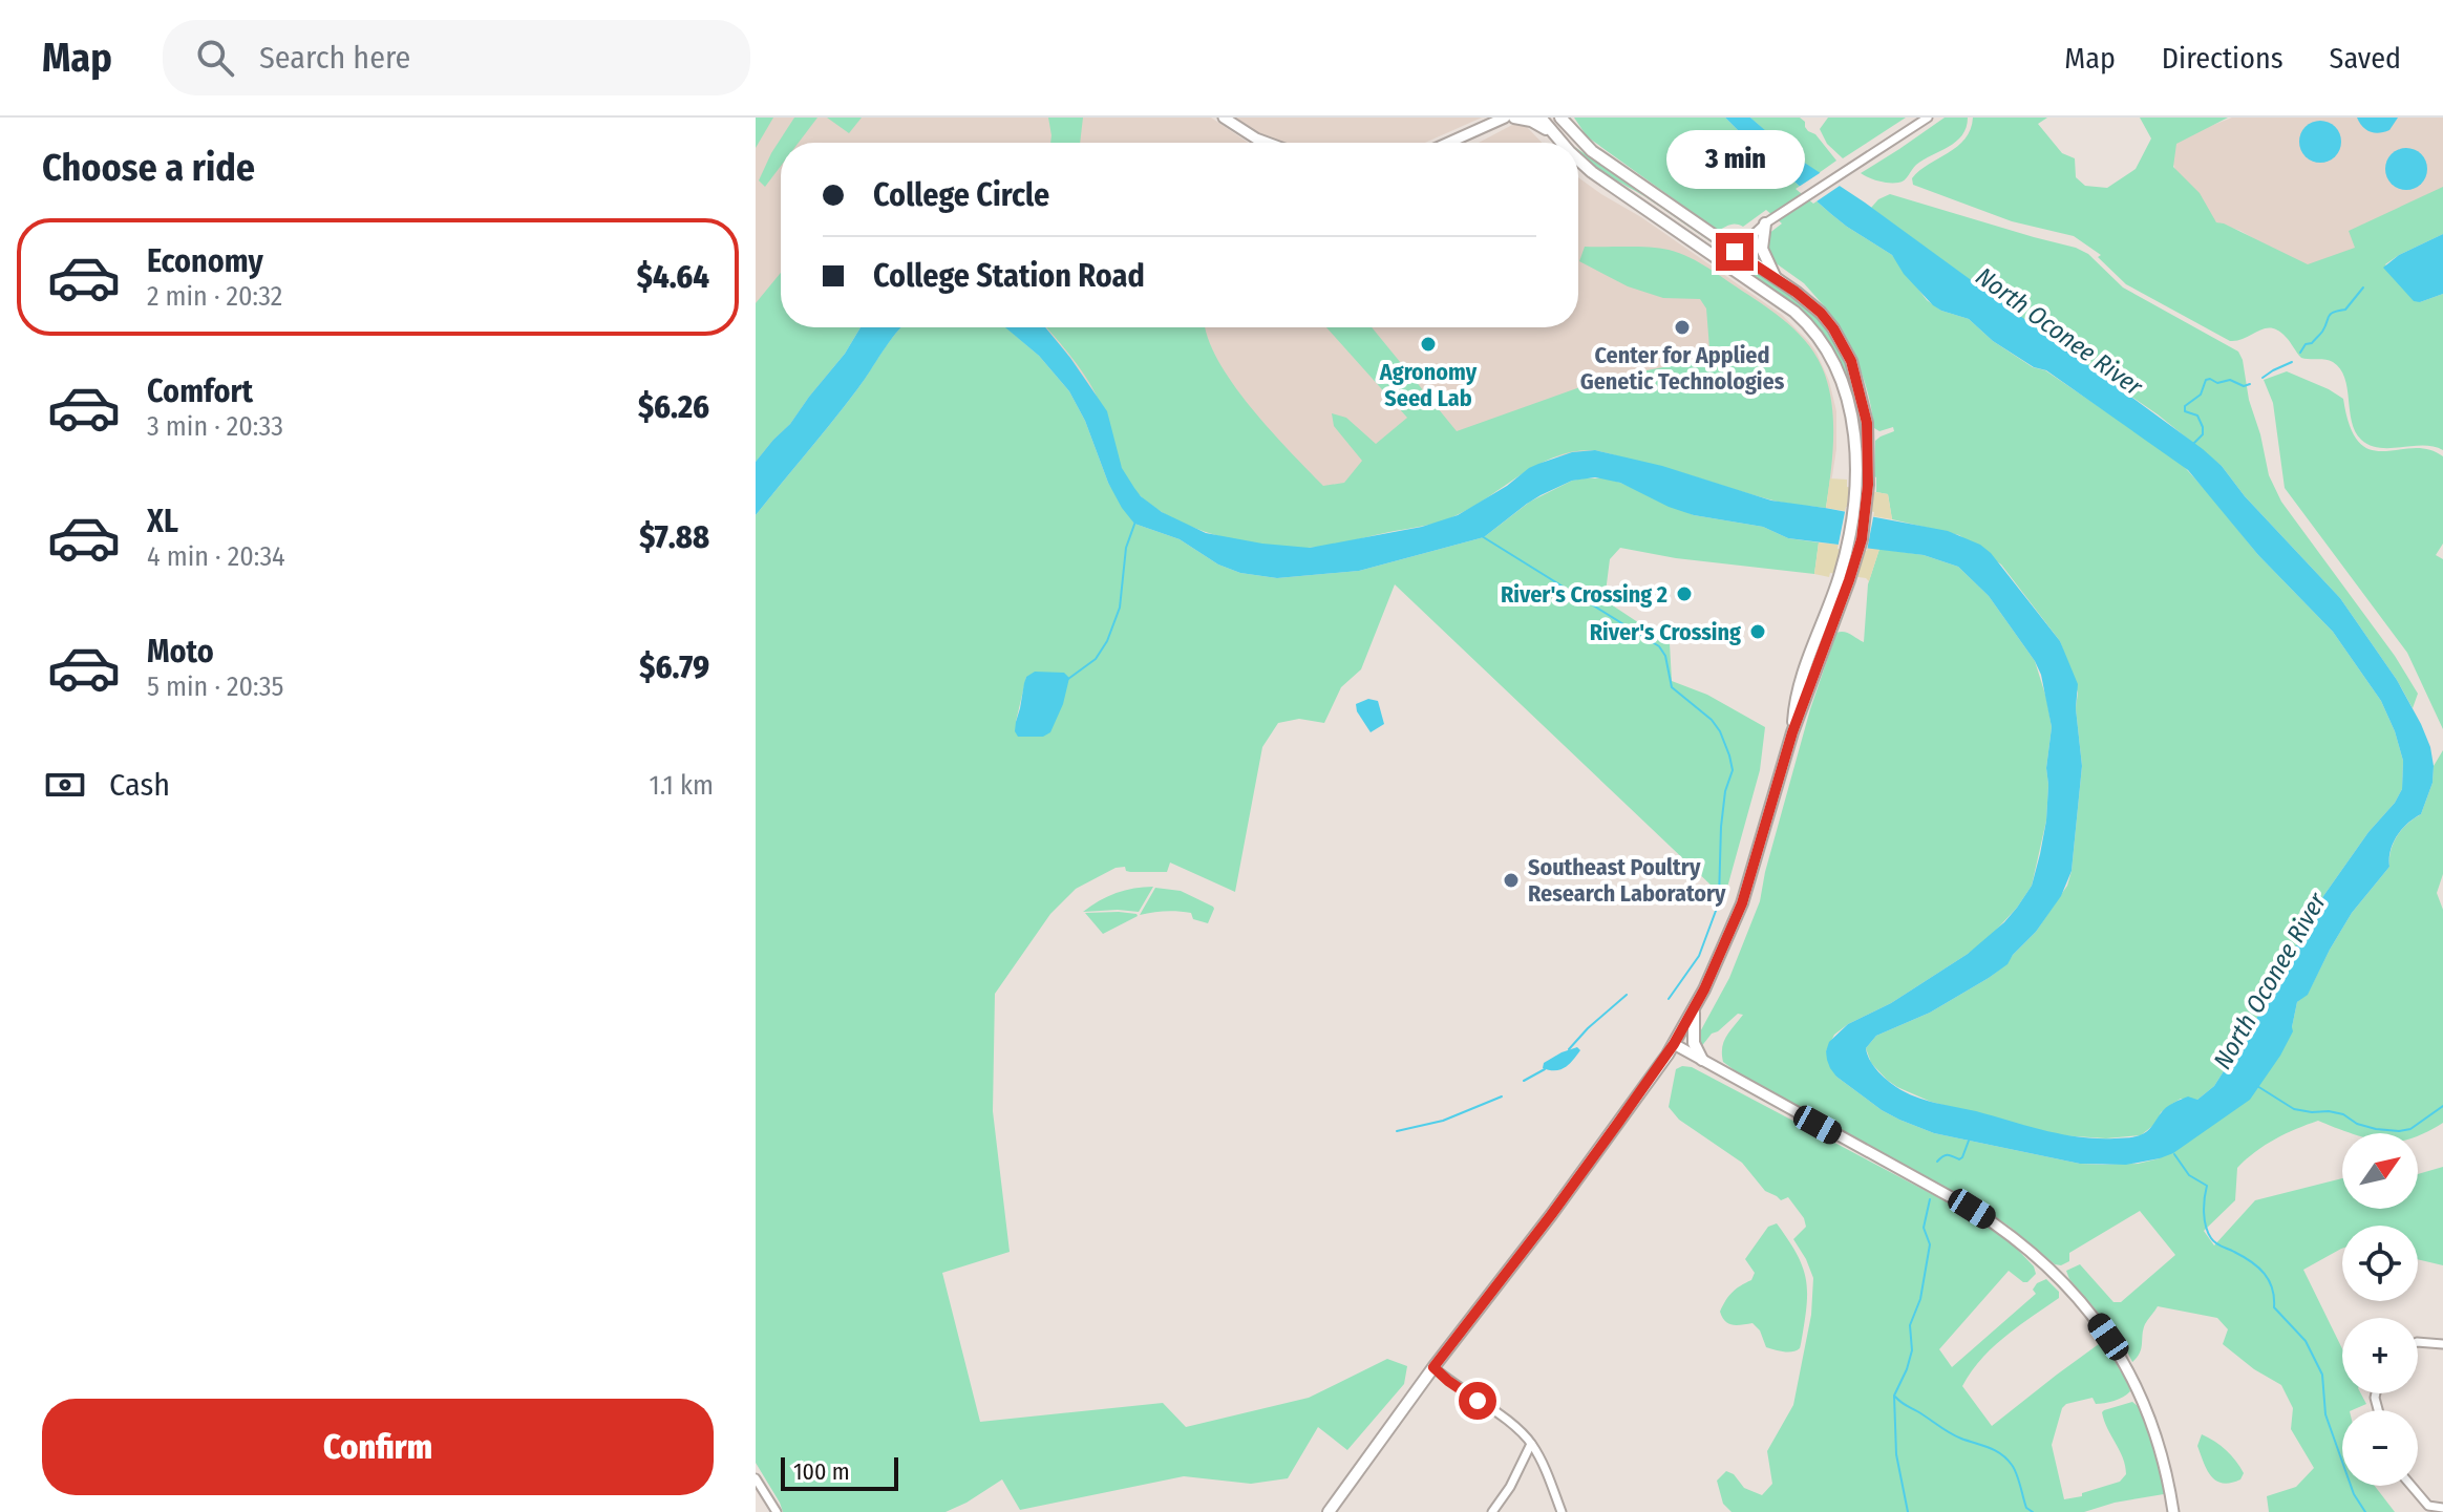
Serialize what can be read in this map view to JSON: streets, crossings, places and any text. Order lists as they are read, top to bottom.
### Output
{
  "water": ["North Oconee River"],
  "places": [
    "Center for Applied Genetic Technologies",
    "Agronomy Seed Lab",
    "River's Crossing 2",
    "River's Crossing",
    "Southeast Poultry Research Laboratory"
  ],
  "scale_bar": "100 m",
  "north": "top right",
  "page": {
    "header": "Map",
    "search": "Search here",
    "nav": ["Map", "Directions", "Saved"],
    "heading": "Choose a ride",
    "bubble": "3 min",
    "banner": ["College Circle", "College Station Road"],
    "list": [
      {
        "name": "Economy",
        "note": "2 min · 20:32",
        "value": "$4.64"
      },
      {
        "name": "Comfort",
        "note": "3 min · 20:33",
        "value": "$6.26"
      },
      {
        "name": "XL",
        "note": "4 min · 20:34",
        "value": "$7.88"
      },
      {
        "name": "Moto",
        "note": "5 min · 20:35",
        "value": "$6.79"
      }
    ],
    "pay": ["Cash", "1.1 km"],
    "map_buttons": ["+", "−"],
    "buttons": "Confirm",
    "scale": "100 m"
  }
}
